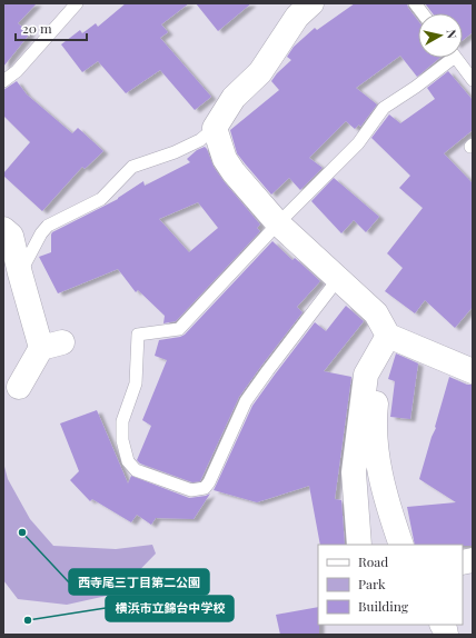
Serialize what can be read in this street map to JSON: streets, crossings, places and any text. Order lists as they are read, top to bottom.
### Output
{
  "places": ["西寺尾三丁目第二公園", "横浜市立錦台中学校"],
  "legend": ["Road", "Park", "Building"],
  "scale_bar": "20 m",
  "north": "right"
}
